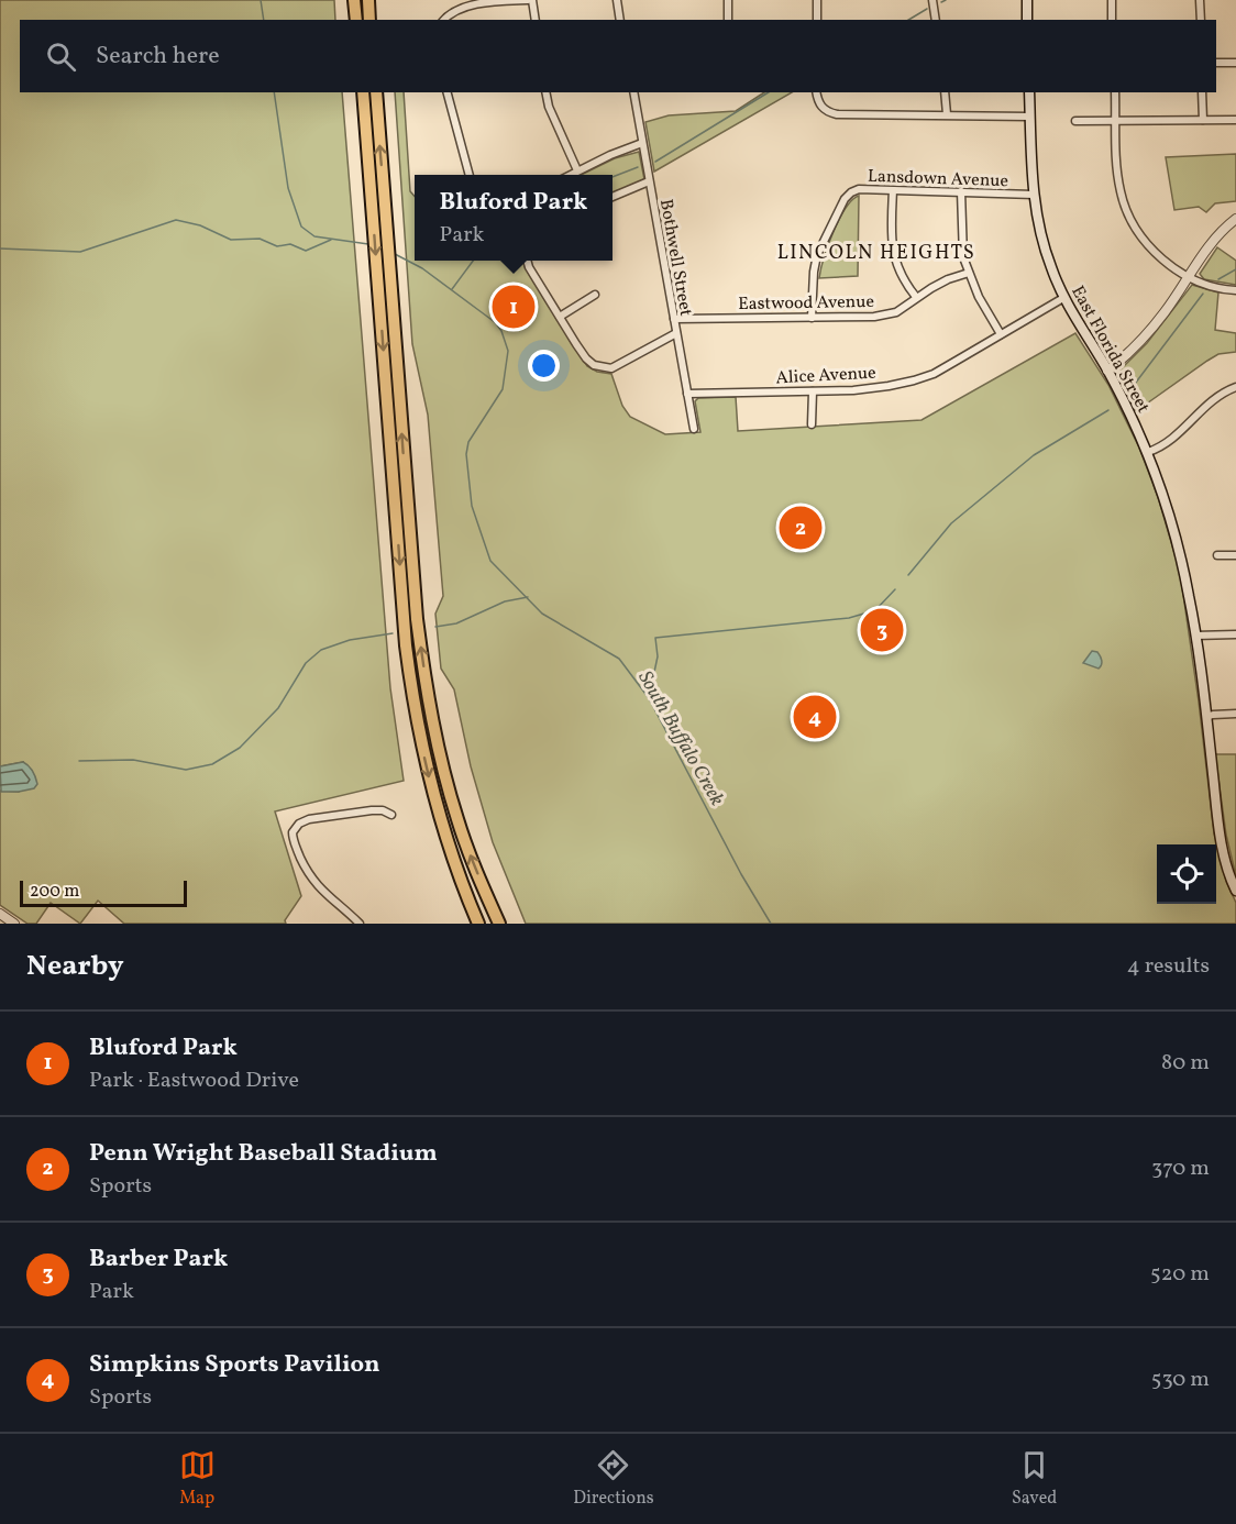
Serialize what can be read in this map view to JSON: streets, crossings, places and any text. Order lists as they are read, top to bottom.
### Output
{
  "streets": {
    "main road": ["East Florida Street"],
    "street": [
      "Lansdown Avenue",
      "Bothwell Street",
      "Eastwood Avenue",
      "Alice Avenue"
    ]
  },
  "crossings": [
    ["Lansdown Avenue", "Eastwood Avenue"],
    ["Lansdown Avenue", "East Florida Street"],
    ["Bothwell Street", "Eastwood Avenue"],
    ["Bothwell Street", "Alice Avenue"],
    ["East Florida Street", "Alice Avenue"]
  ],
  "districts": ["LINCOLN HEIGHTS"],
  "water": ["South Buffalo Creek"],
  "scale_bar": "200 m",
  "page": {
    "search": "Search here",
    "popup": ["Bluford Park", "Park"],
    "pins": [
      "1",
      "2",
      "3",
      "4"
    ],
    "scale": "200 m",
    "heading": ["Nearby", "4 results"],
    "list": [
      {
        "mark": "1",
        "name": "Bluford Park",
        "note": "Park · Eastwood Drive",
        "value": "80 m"
      },
      {
        "mark": "2",
        "name": "Penn Wright Baseball Stadium",
        "note": "Sports",
        "value": "370 m"
      },
      {
        "mark": "3",
        "name": "Barber Park",
        "note": "Park",
        "value": "520 m"
      },
      {
        "mark": "4",
        "name": "Simpkins Sports Pavilion",
        "note": "Sports",
        "value": "530 m"
      }
    ],
    "nav": ["Map", "Directions", "Saved"]
  }
}
